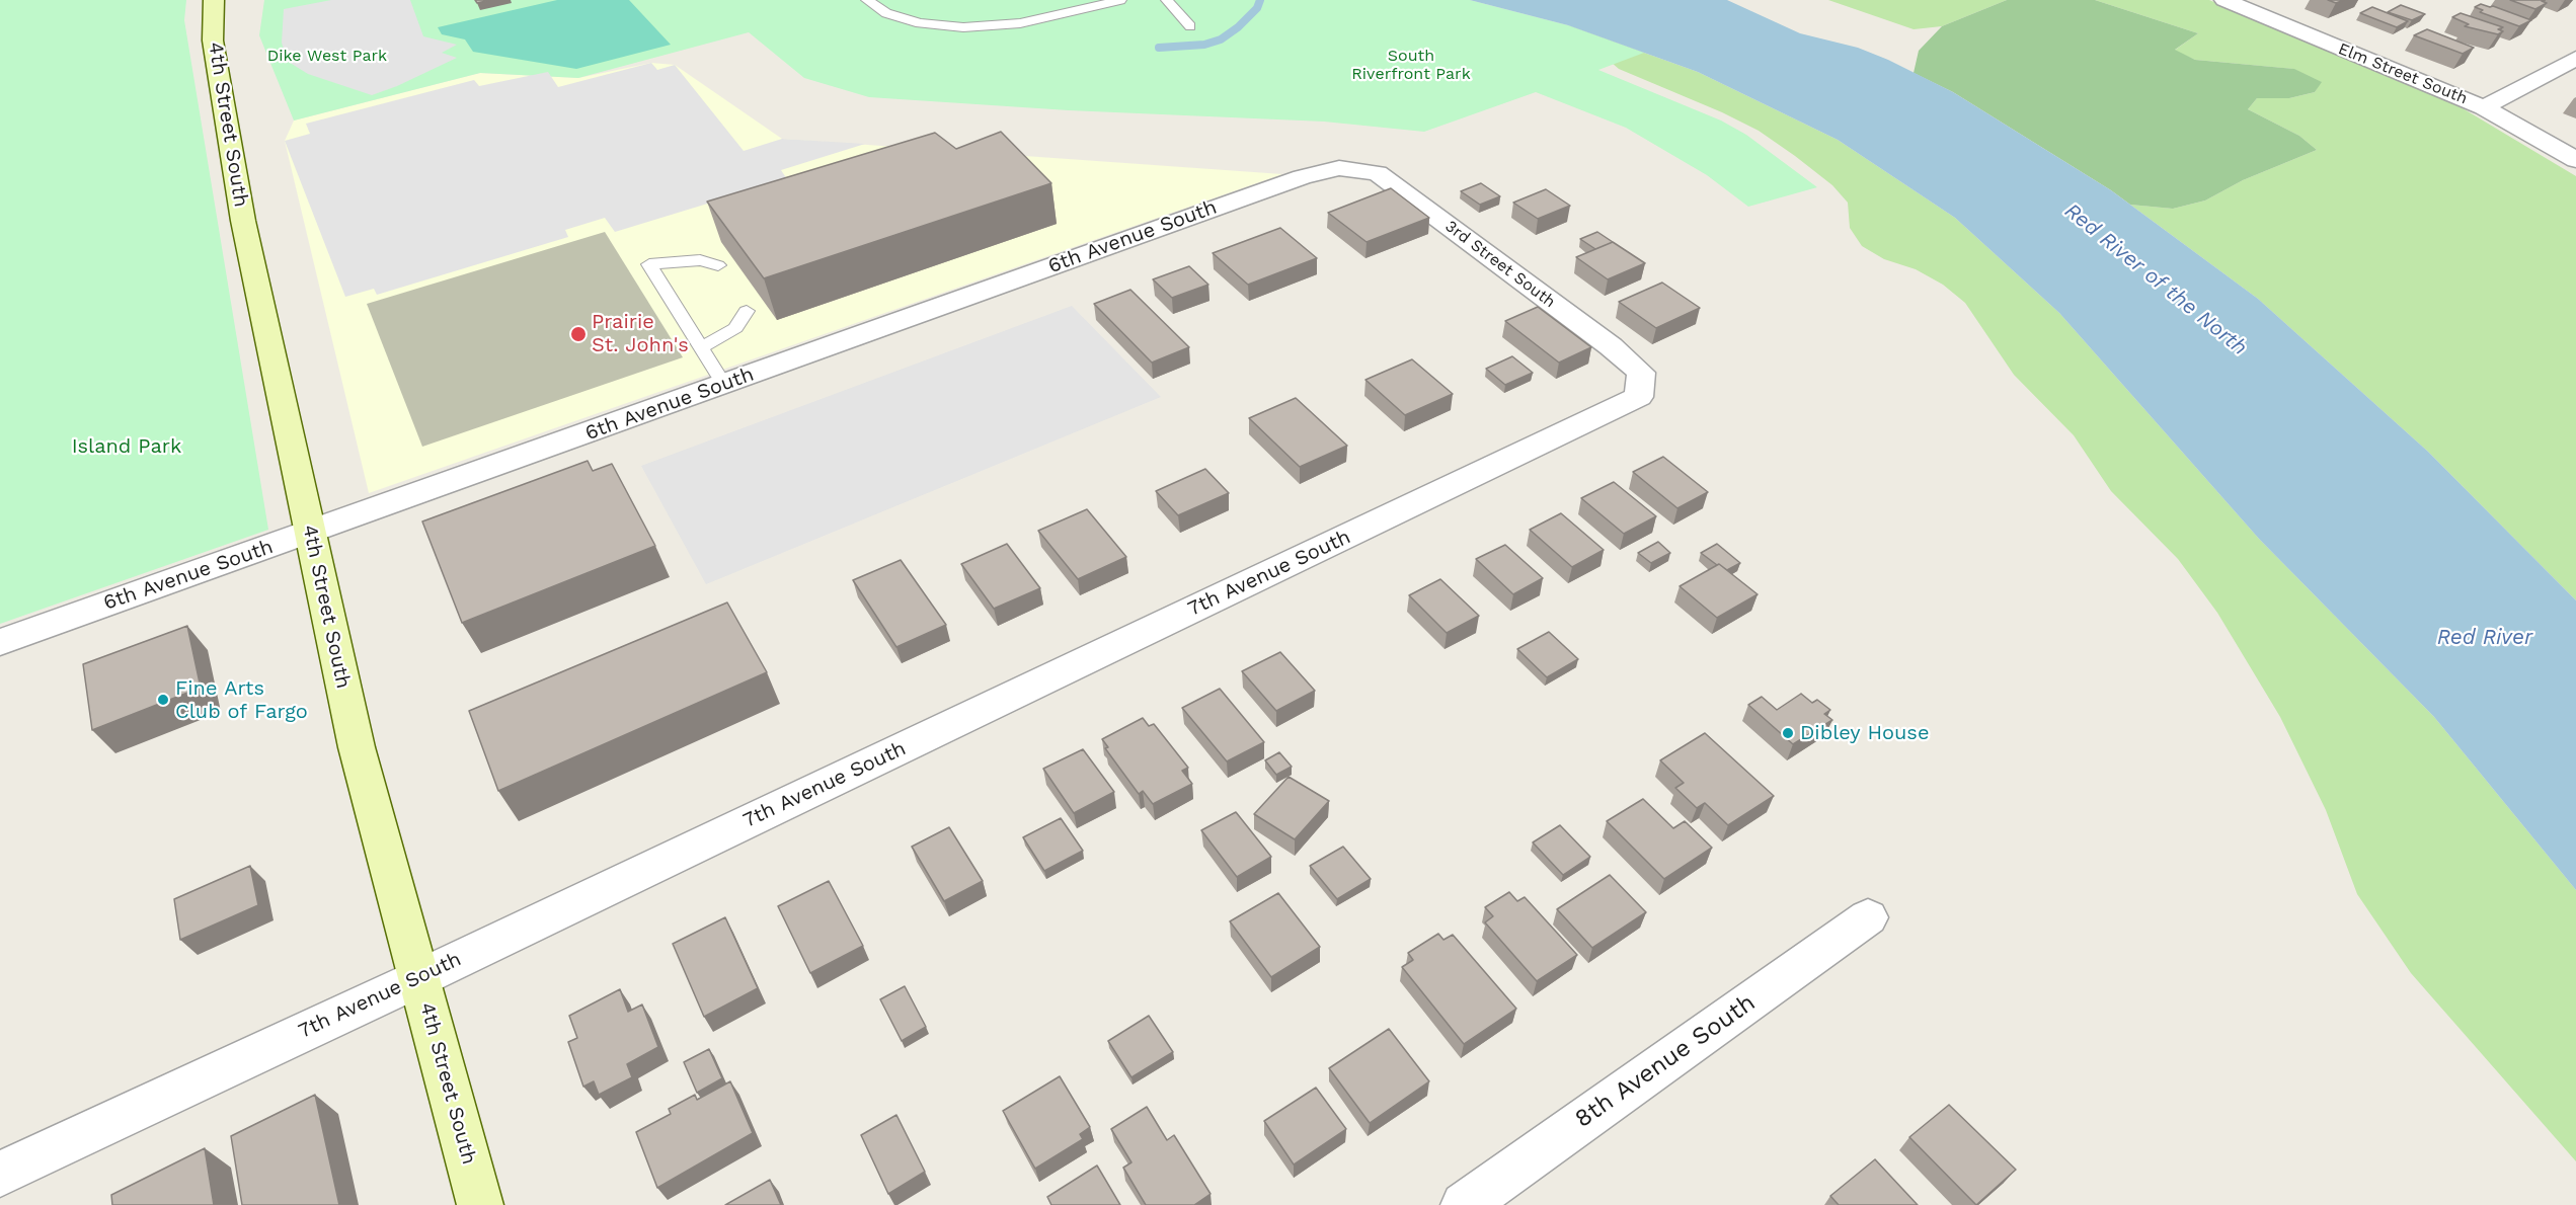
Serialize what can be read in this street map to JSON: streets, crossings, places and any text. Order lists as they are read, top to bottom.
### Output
{
  "streets": {
    "street": [
      "Elm Street South",
      "4th Street South",
      "6th Avenue South",
      "3rd Street South",
      "7th Avenue South",
      "8th Avenue South"
    ]
  },
  "crossings": [
    ["4th Street South", "6th Avenue South"],
    ["4th Street South", "7th Avenue South"],
    ["6th Avenue South", "3rd Street South"],
    ["3rd Street South", "7th Avenue South"]
  ],
  "water": ["Red River of the North", "Red River"],
  "parks": ["Dike West Park", "South Riverfront Park", "Island Park"],
  "places": ["Prairie St. John's", "Fine Arts Club of Fargo", "Dibley House"]
}
